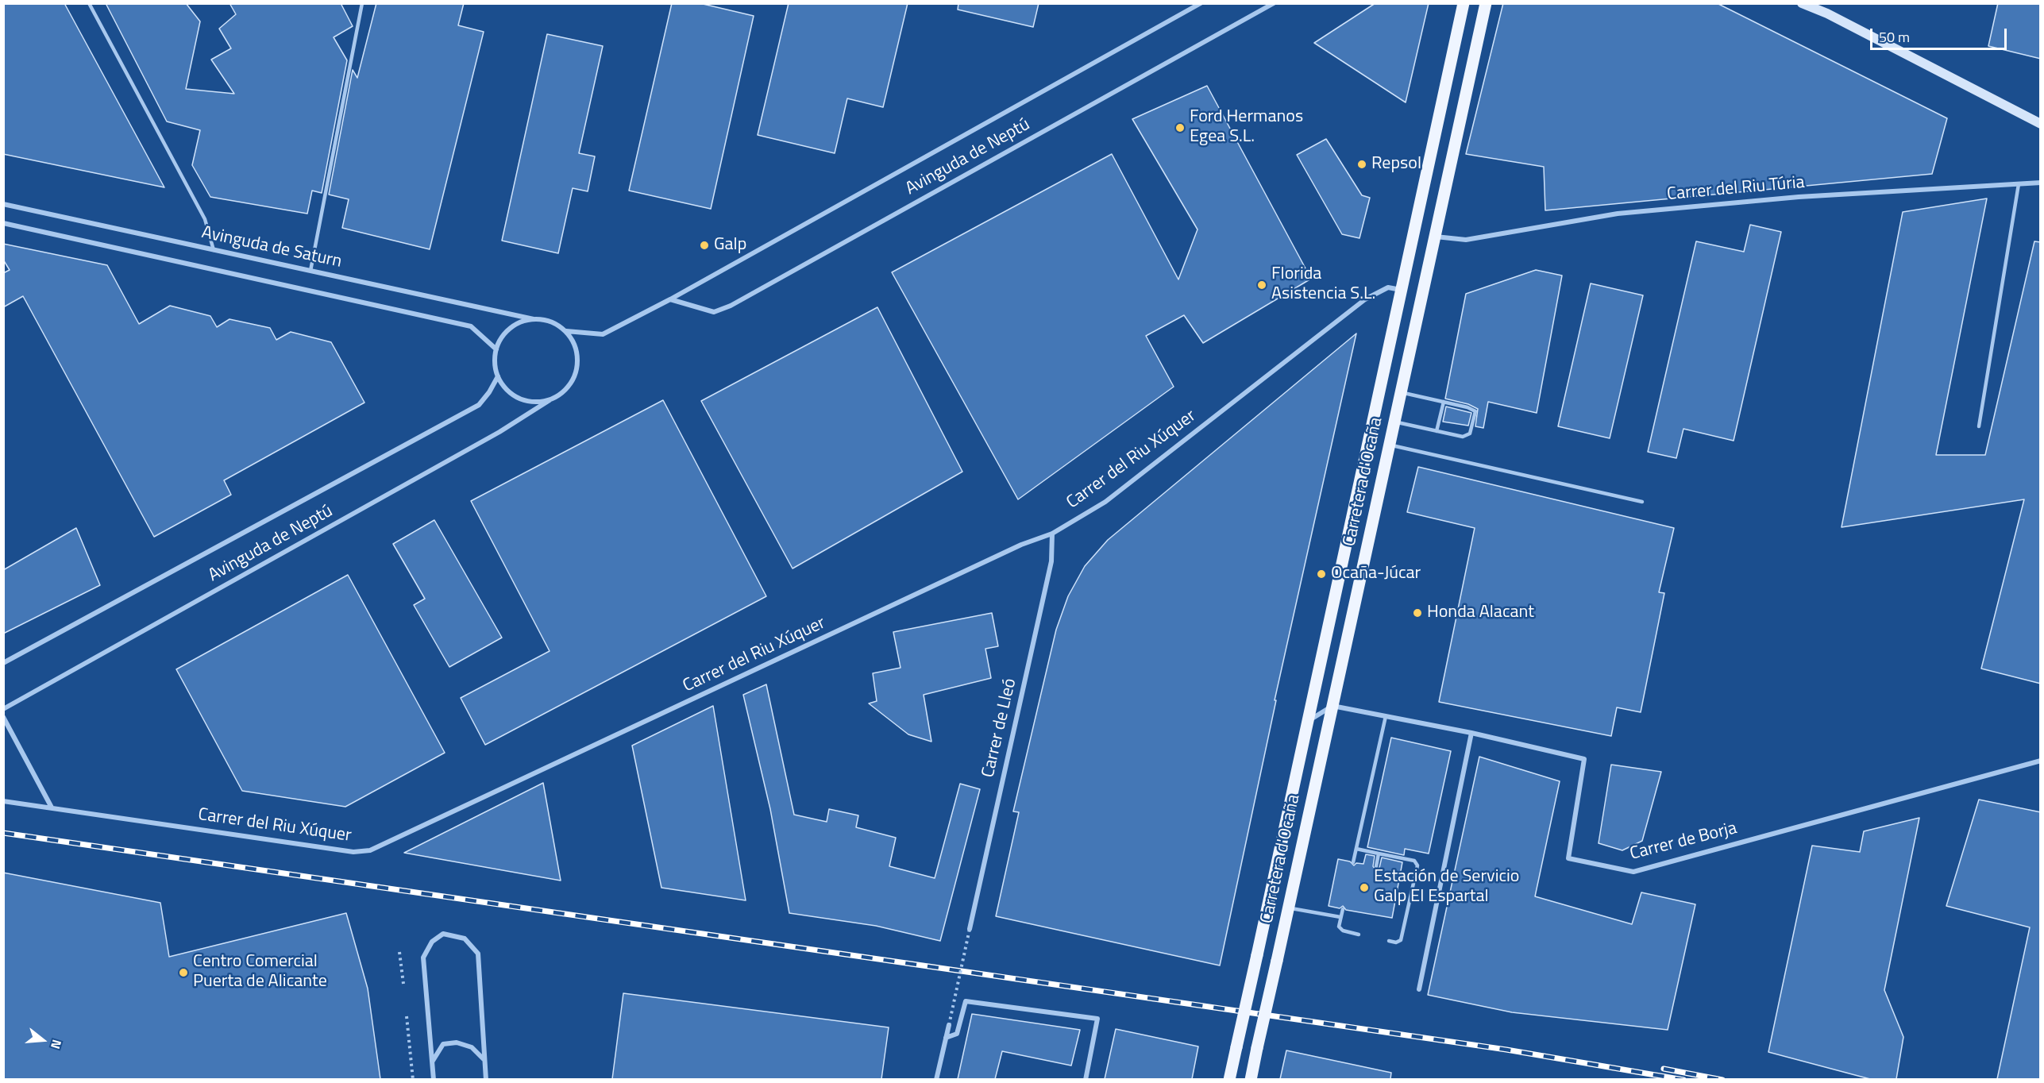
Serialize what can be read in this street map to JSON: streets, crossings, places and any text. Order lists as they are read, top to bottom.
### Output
{
  "streets": {
    "main road": ["Carretera d'Ocaña"],
    "street": [
      "Avinguda de Neptú",
      "Carrer del Riu Túria",
      "Avinguda de Saturn",
      "Carrer del Riu Xúquer",
      "Carrer de Lleó",
      "Carrer de Borja"
    ]
  },
  "crossings": [
    ["Avinguda de Neptú", "Avinguda de Saturn"],
    ["Carrer del Riu Túria", "Carretera d'Ocaña"],
    ["Carrer del Riu Xúquer", "Carretera d'Ocaña"],
    ["Carrer del Riu Xúquer", "Carrer de Lleó"],
    ["Carretera d'Ocaña", "Carrer de Borja"]
  ],
  "places": [
    "Ford Hermanos Egea S.L.",
    "Repsol",
    "Galp",
    "Florida Asistencia S.L.",
    "Ocaña-Júcar",
    "Honda Alacant",
    "Estación de Servicio Galp El Espartal",
    "Centro Comercial Puerta de Alicante"
  ],
  "scale_bar": "50 m",
  "north": "right"
}
